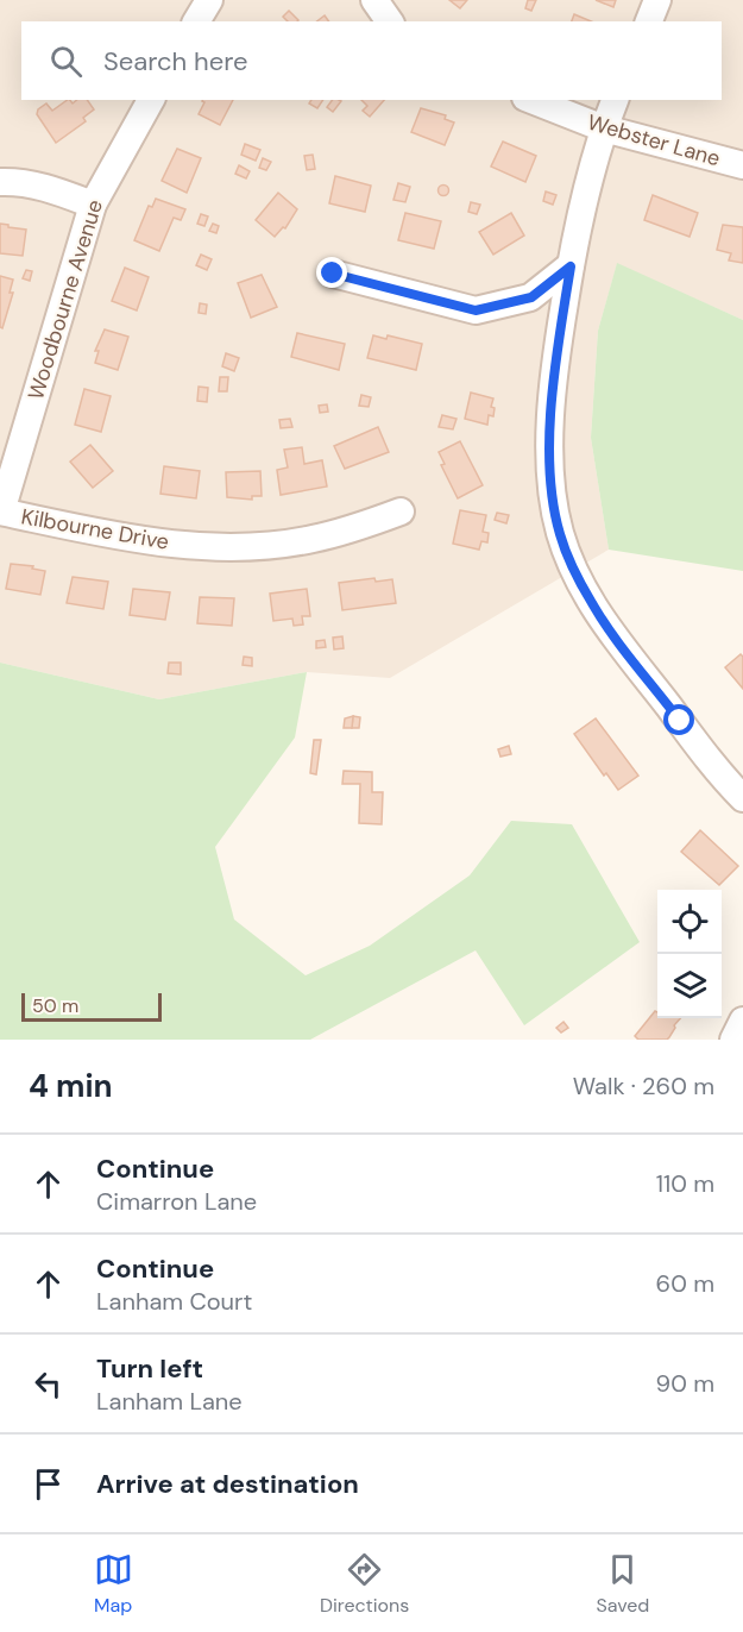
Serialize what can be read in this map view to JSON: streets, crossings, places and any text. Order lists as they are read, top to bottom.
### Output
{
  "streets": {
    "street": ["Webster Lane", "Woodbourne Avenue", "Kilbourne Drive"]
  },
  "crossings": [
    ["Woodbourne Avenue", "Kilbourne Drive"]
  ],
  "scale_bar": "50 m",
  "page": {
    "search": "Search here",
    "scale": "50 m",
    "heading": ["4 min", "Walk · 260 m"],
    "list": [
      ["Continue", "Cimarron Lane", "110 m"],
      ["Continue", "Lanham Court", "60 m"],
      ["Turn left", "Lanham Lane", "90 m"],
      "Arrive at destination"
    ],
    "nav": ["Map", "Directions", "Saved"]
  }
}
